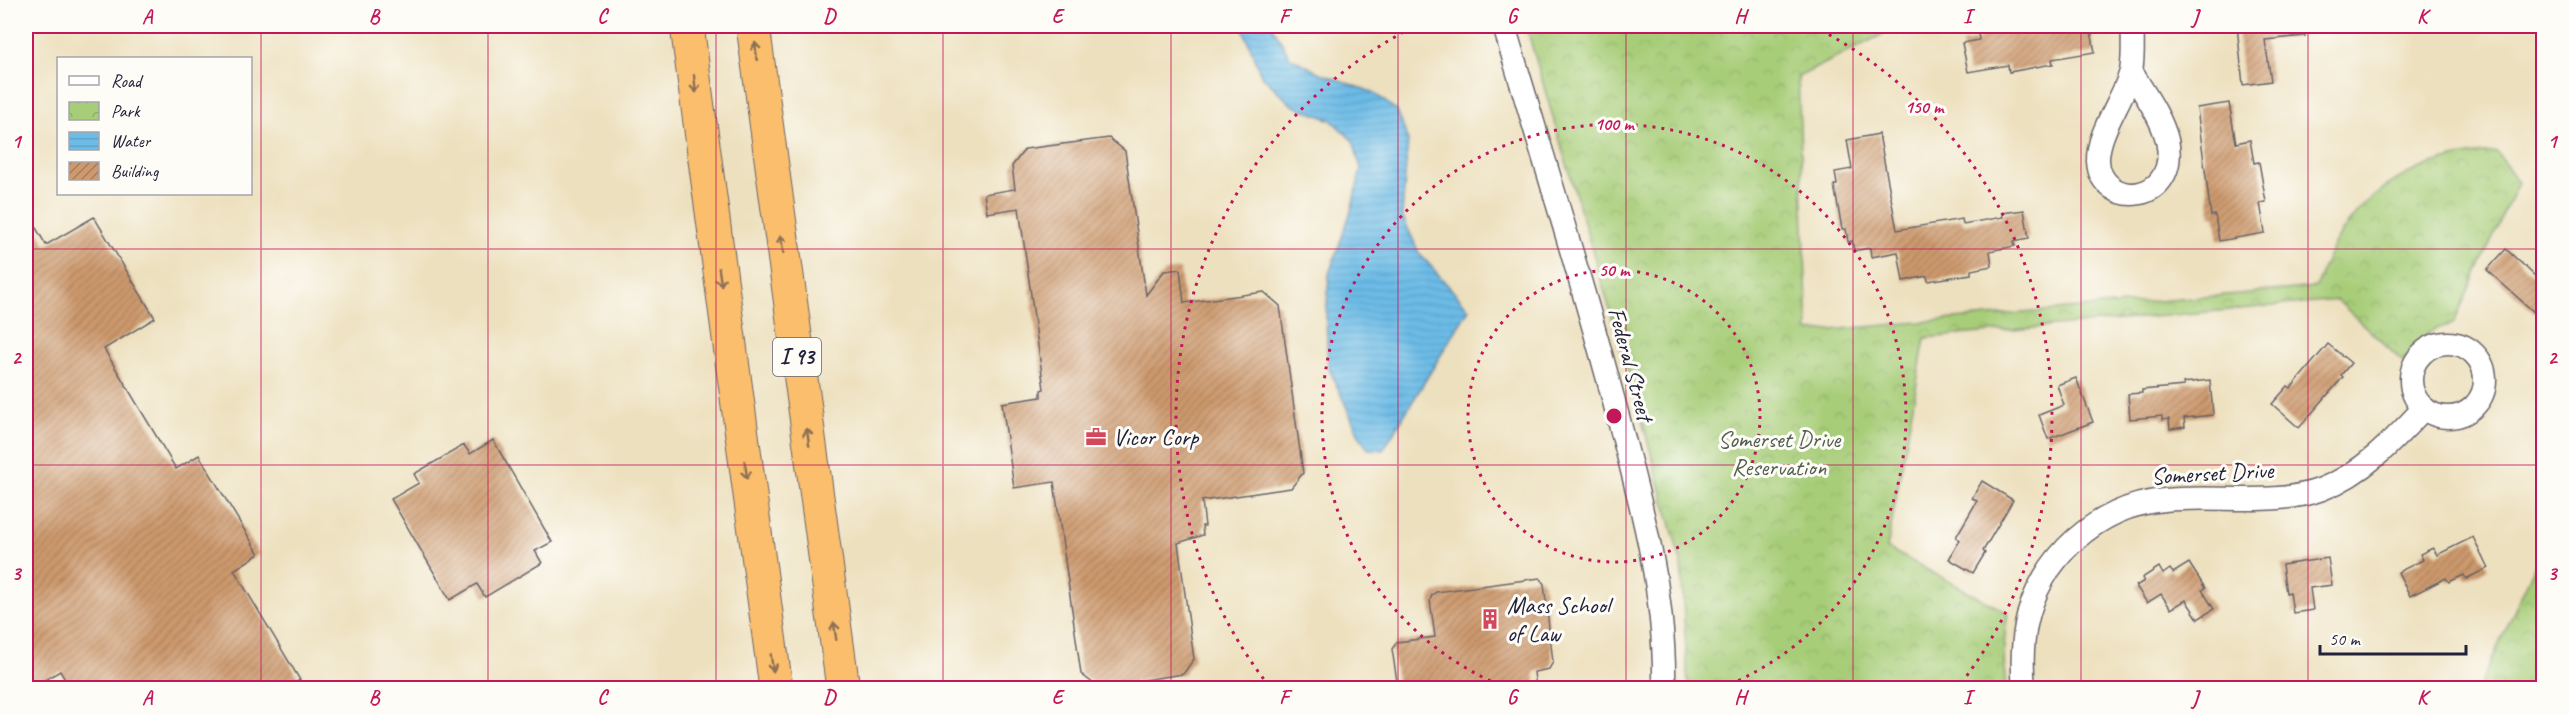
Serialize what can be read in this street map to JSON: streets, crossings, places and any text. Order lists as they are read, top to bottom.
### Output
{
  "streets": {
    "highway": ["I 93"],
    "street": ["Federal Street", "Somerset Drive"]
  },
  "parks": ["Somerset Drive Reservation"],
  "places": {
    "office": ["Vicor Corp"],
    "building": ["Mass School of Law"]
  },
  "legend": [
    "Road",
    "Park",
    "Water",
    "Building"
  ],
  "scale_bar": "50 m",
  "grid": {
    "columns": [
      "A",
      "B",
      "C",
      "D",
      "E",
      "F",
      "G",
      "H",
      "I",
      "J",
      "K"
    ],
    "rows": ["1", "2", "3"]
  },
  "rings": ["150 m", "100 m", "50 m"]
}
